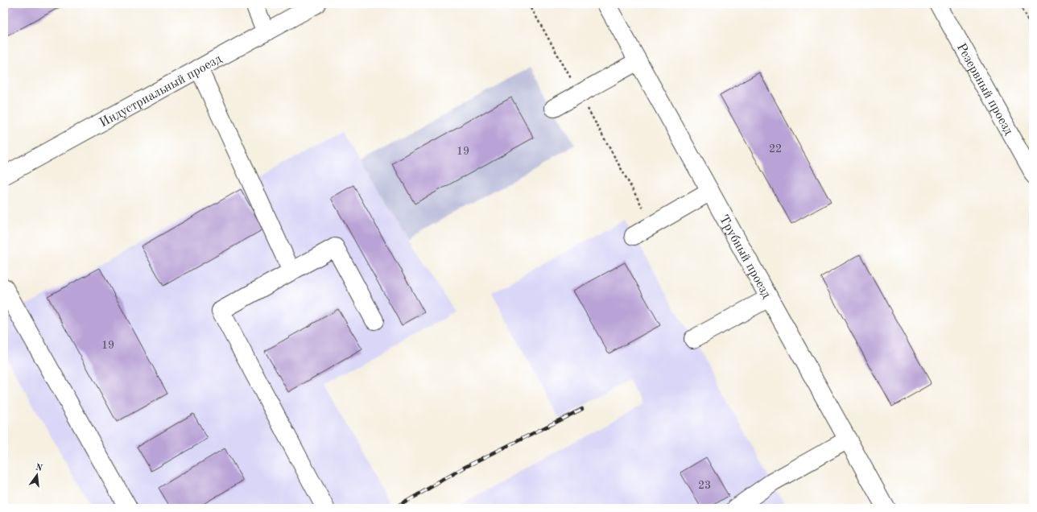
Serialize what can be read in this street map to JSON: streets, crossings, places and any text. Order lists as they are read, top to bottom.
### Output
{
  "streets": {
    "street": ["Резервный проезд", "Индустриальный проезд", "Трубный проезд"]
  },
  "house_numbers": [
    "22",
    "19",
    "19",
    "23"
  ],
  "north": "top"
}
